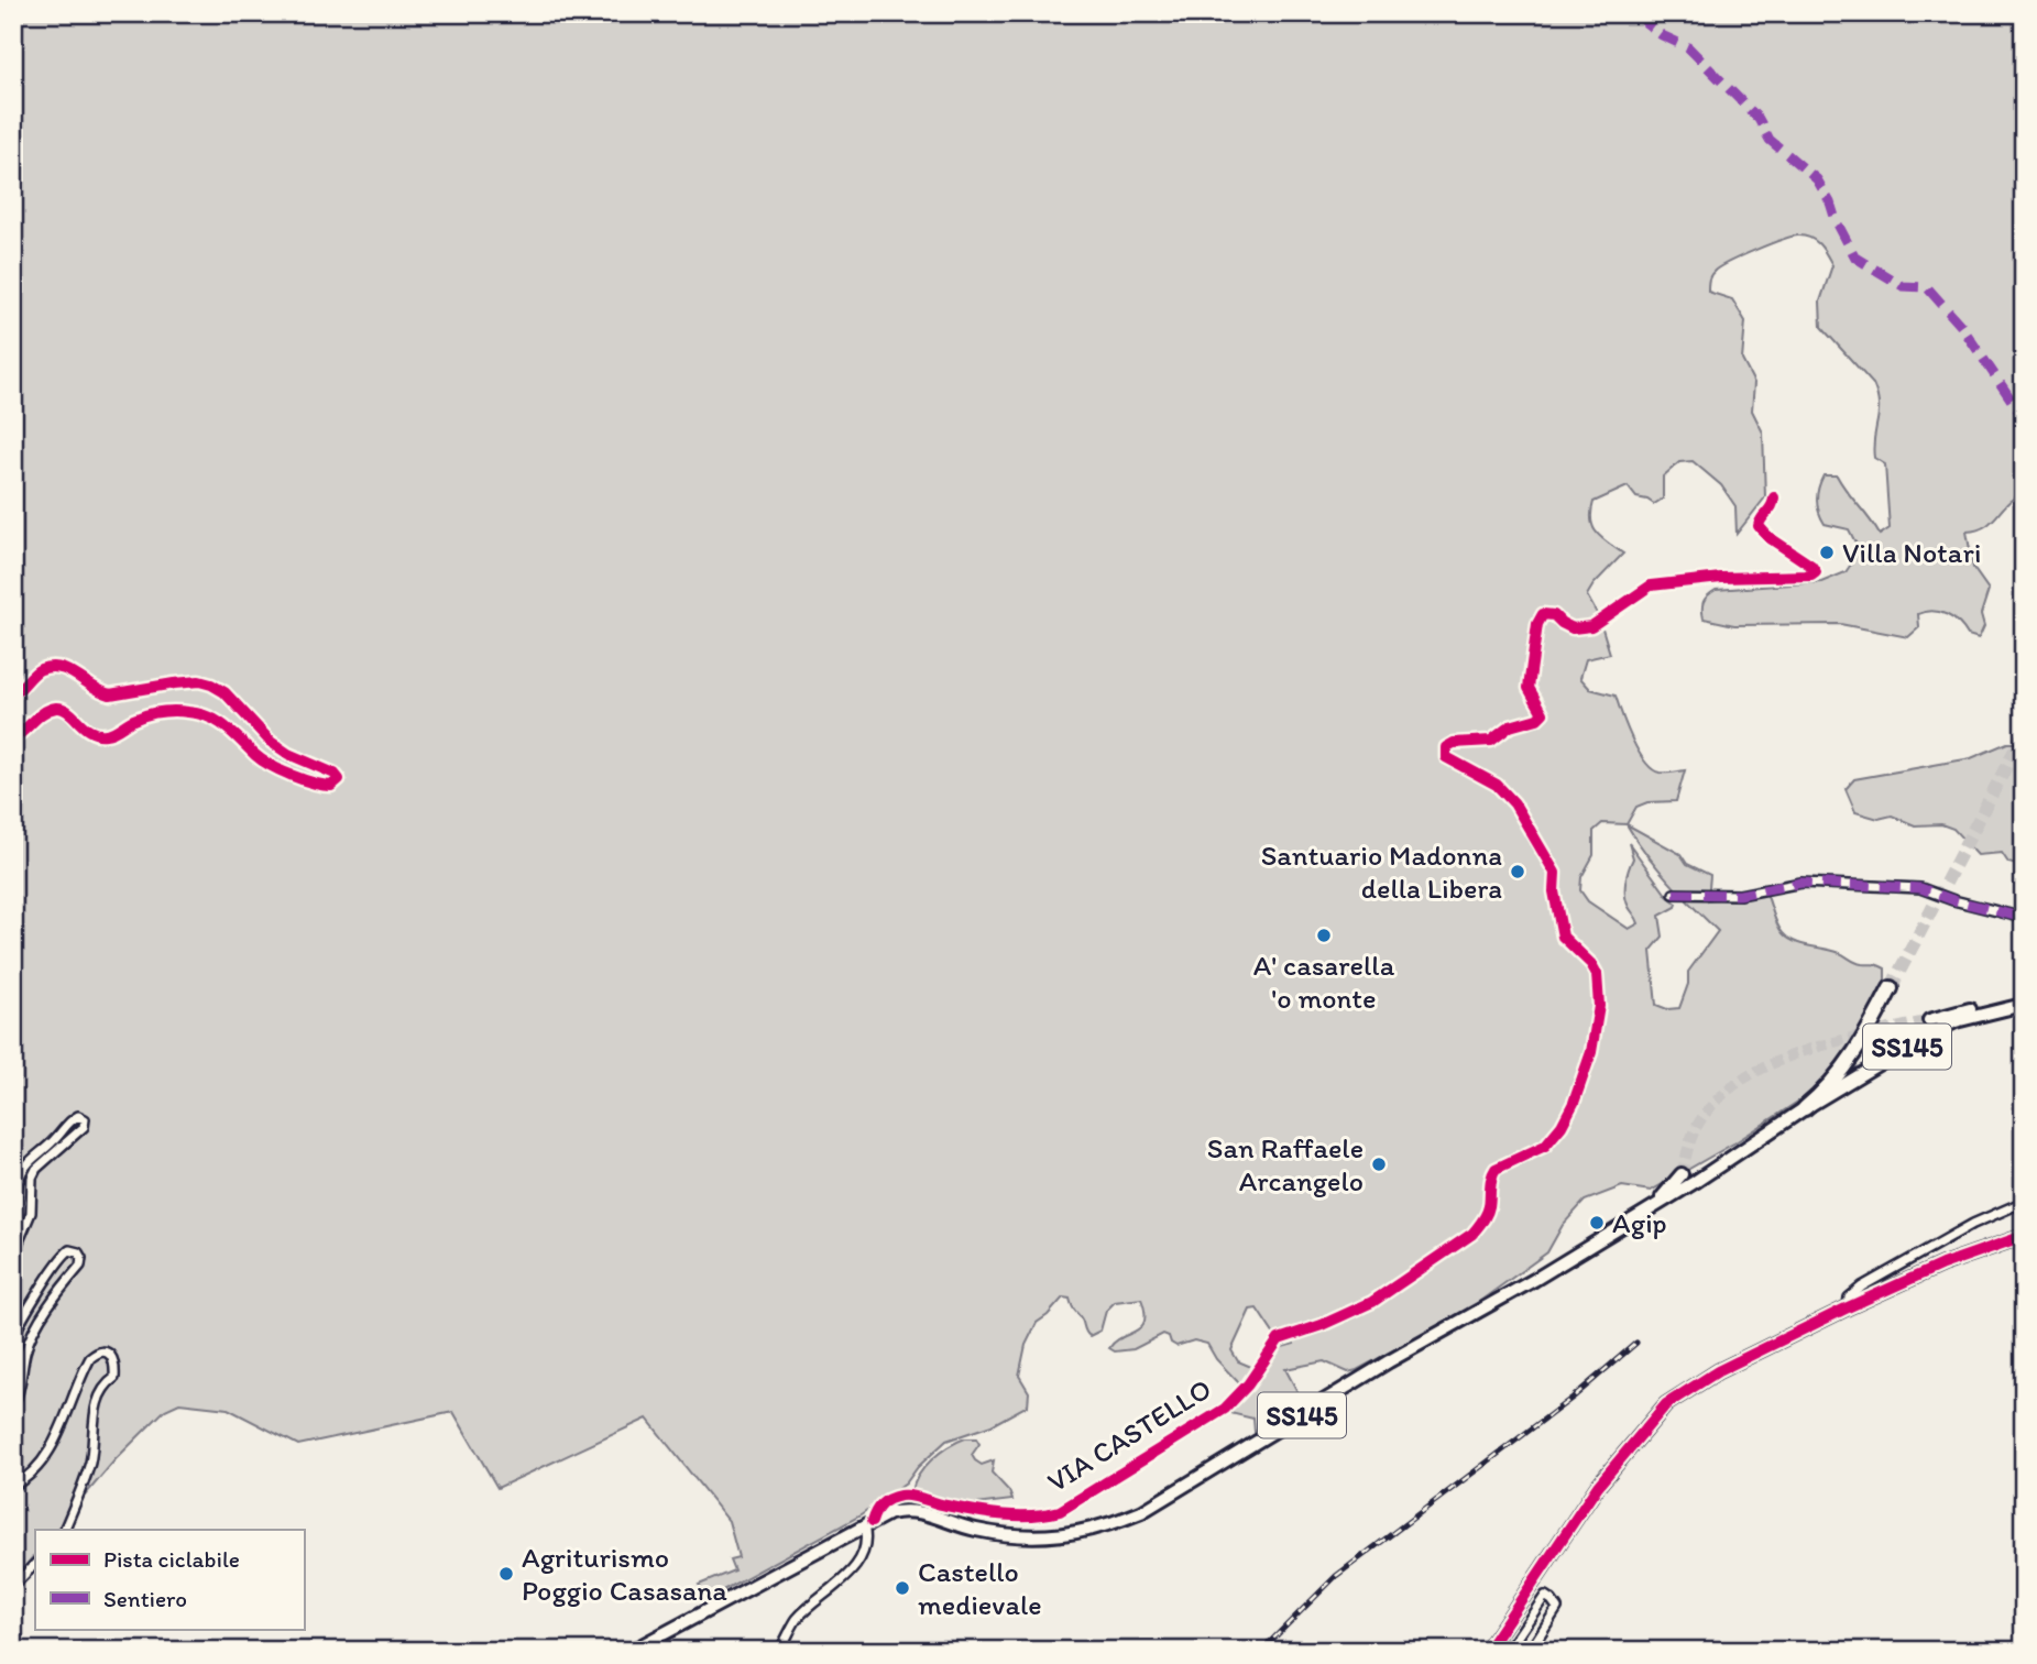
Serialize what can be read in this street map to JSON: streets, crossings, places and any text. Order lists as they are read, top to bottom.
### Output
{
  "streets": {
    "main road": ["SS145"],
    "street": ["VIA CASTELLO"]
  },
  "crossings": [
    ["SS145", "VIA CASTELLO"]
  ],
  "places": [
    "Villa Notari",
    "Santuario Madonna della Libera",
    "A' casarella 'o monte",
    "San Raffaele Arcangelo",
    "Agip",
    "Agriturismo Poggio Casasana",
    "Castello medievale"
  ],
  "legend": ["Pista ciclabile", "Sentiero"]
}
